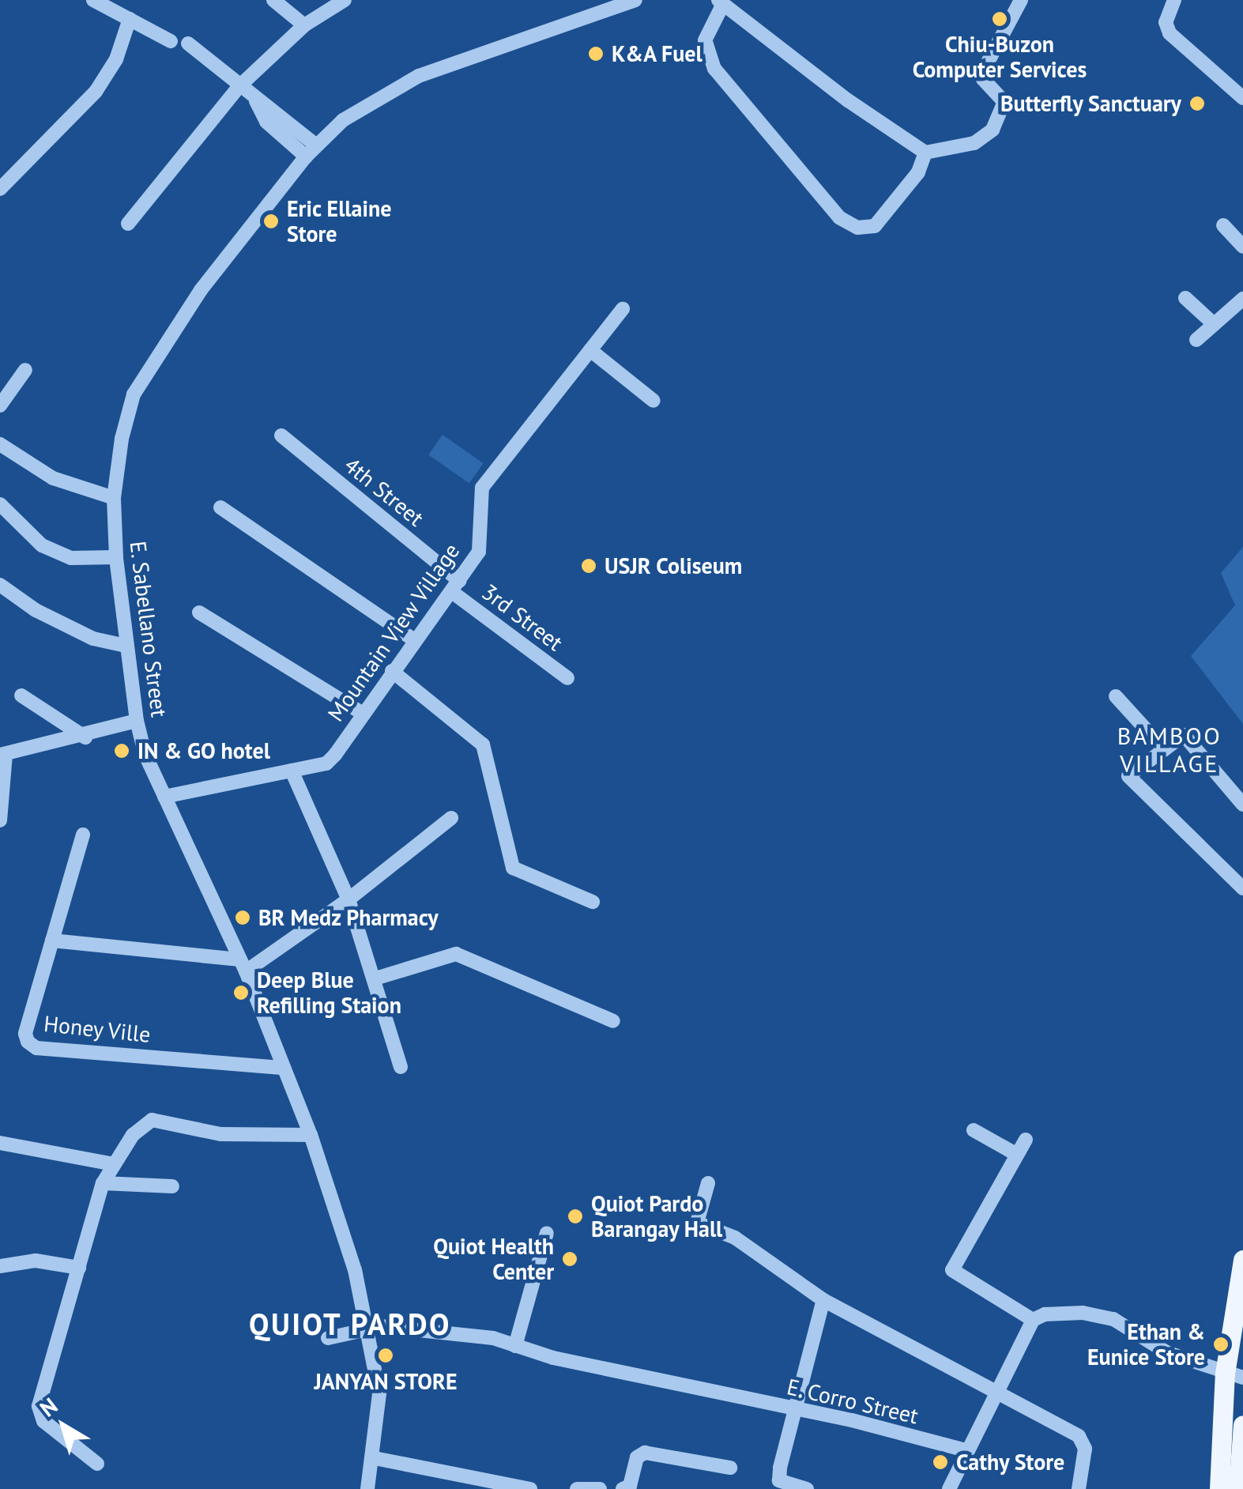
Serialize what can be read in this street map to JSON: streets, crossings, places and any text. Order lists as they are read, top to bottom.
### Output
{
  "streets": {
    "street": [
      "4th Street",
      "3rd Street",
      "E. Sabellano Street",
      "Mountain View Village",
      "Honey Ville",
      "E. Corro Street"
    ]
  },
  "crossings": [
    ["4th Street", "3rd Street"],
    ["4th Street", "Mountain View Village"],
    ["3rd Street", "Mountain View Village"],
    ["E. Sabellano Street", "Mountain View Village"],
    ["E. Sabellano Street", "Honey Ville"],
    ["E. Sabellano Street", "E. Corro Street"]
  ],
  "districts": ["BAMBOO VILLAGE", "QUIOT PARDO"],
  "places": [
    "Chiu-Buzon Computer Services",
    "K&A Fuel",
    "Butterfly Sanctuary",
    "Eric Ellaine Store",
    "USJR Coliseum",
    "IN & GO hotel",
    "BR Medz Pharmacy",
    "Deep Blue Refilling Staion",
    "Quiot Pardo Barangay Hall",
    "Quiot Health Center",
    "Ethan & Eunice Store",
    "JANYAN STORE",
    "Cathy Store"
  ],
  "north": "top left"
}
